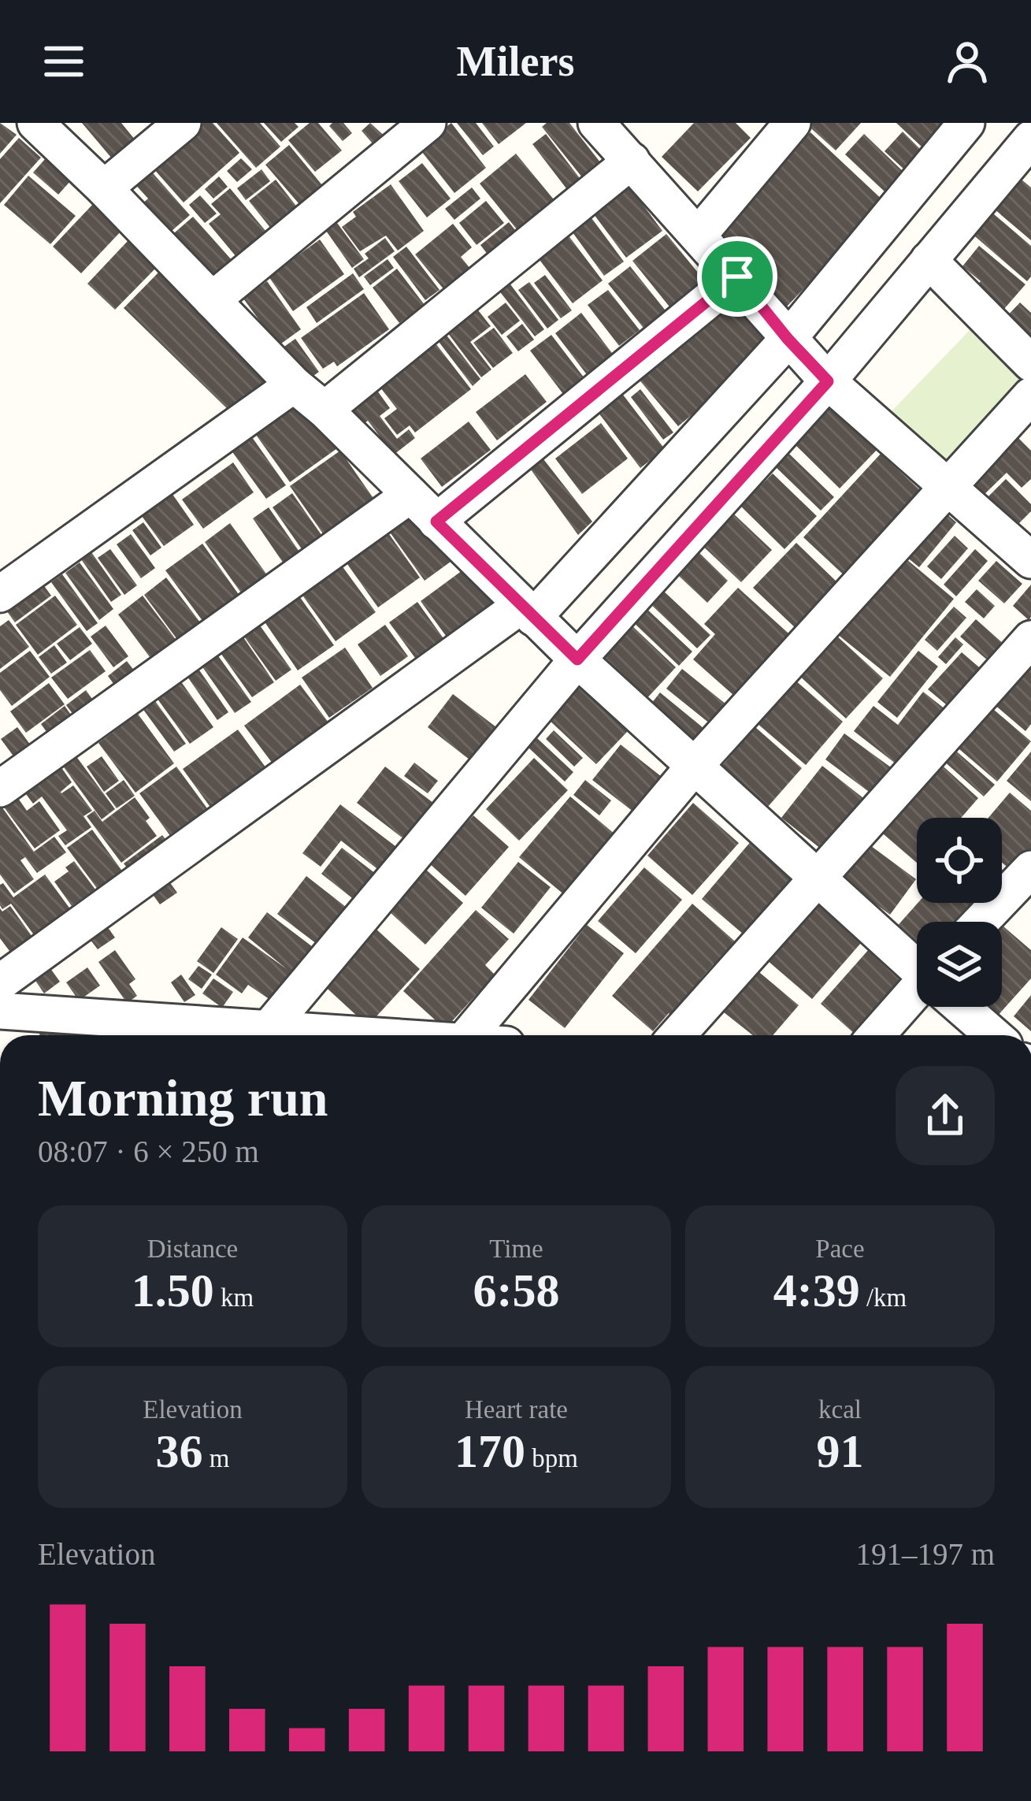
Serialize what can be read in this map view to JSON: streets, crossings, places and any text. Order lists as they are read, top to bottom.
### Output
{
  "page": {
    "header": "Milers",
    "heading": ["Morning run", "08:07 · 6 × 250 m"],
    "stats": [
      ["Distance", "1.50 km"],
      ["Time", "6:58"],
      ["Pace", "4:39 /km"],
      ["Elevation", "36 m"],
      ["Heart rate", "170 bpm"],
      ["kcal", "91"]
    ],
    "chart": ["Elevation", "191–197 m"]
  }
}
